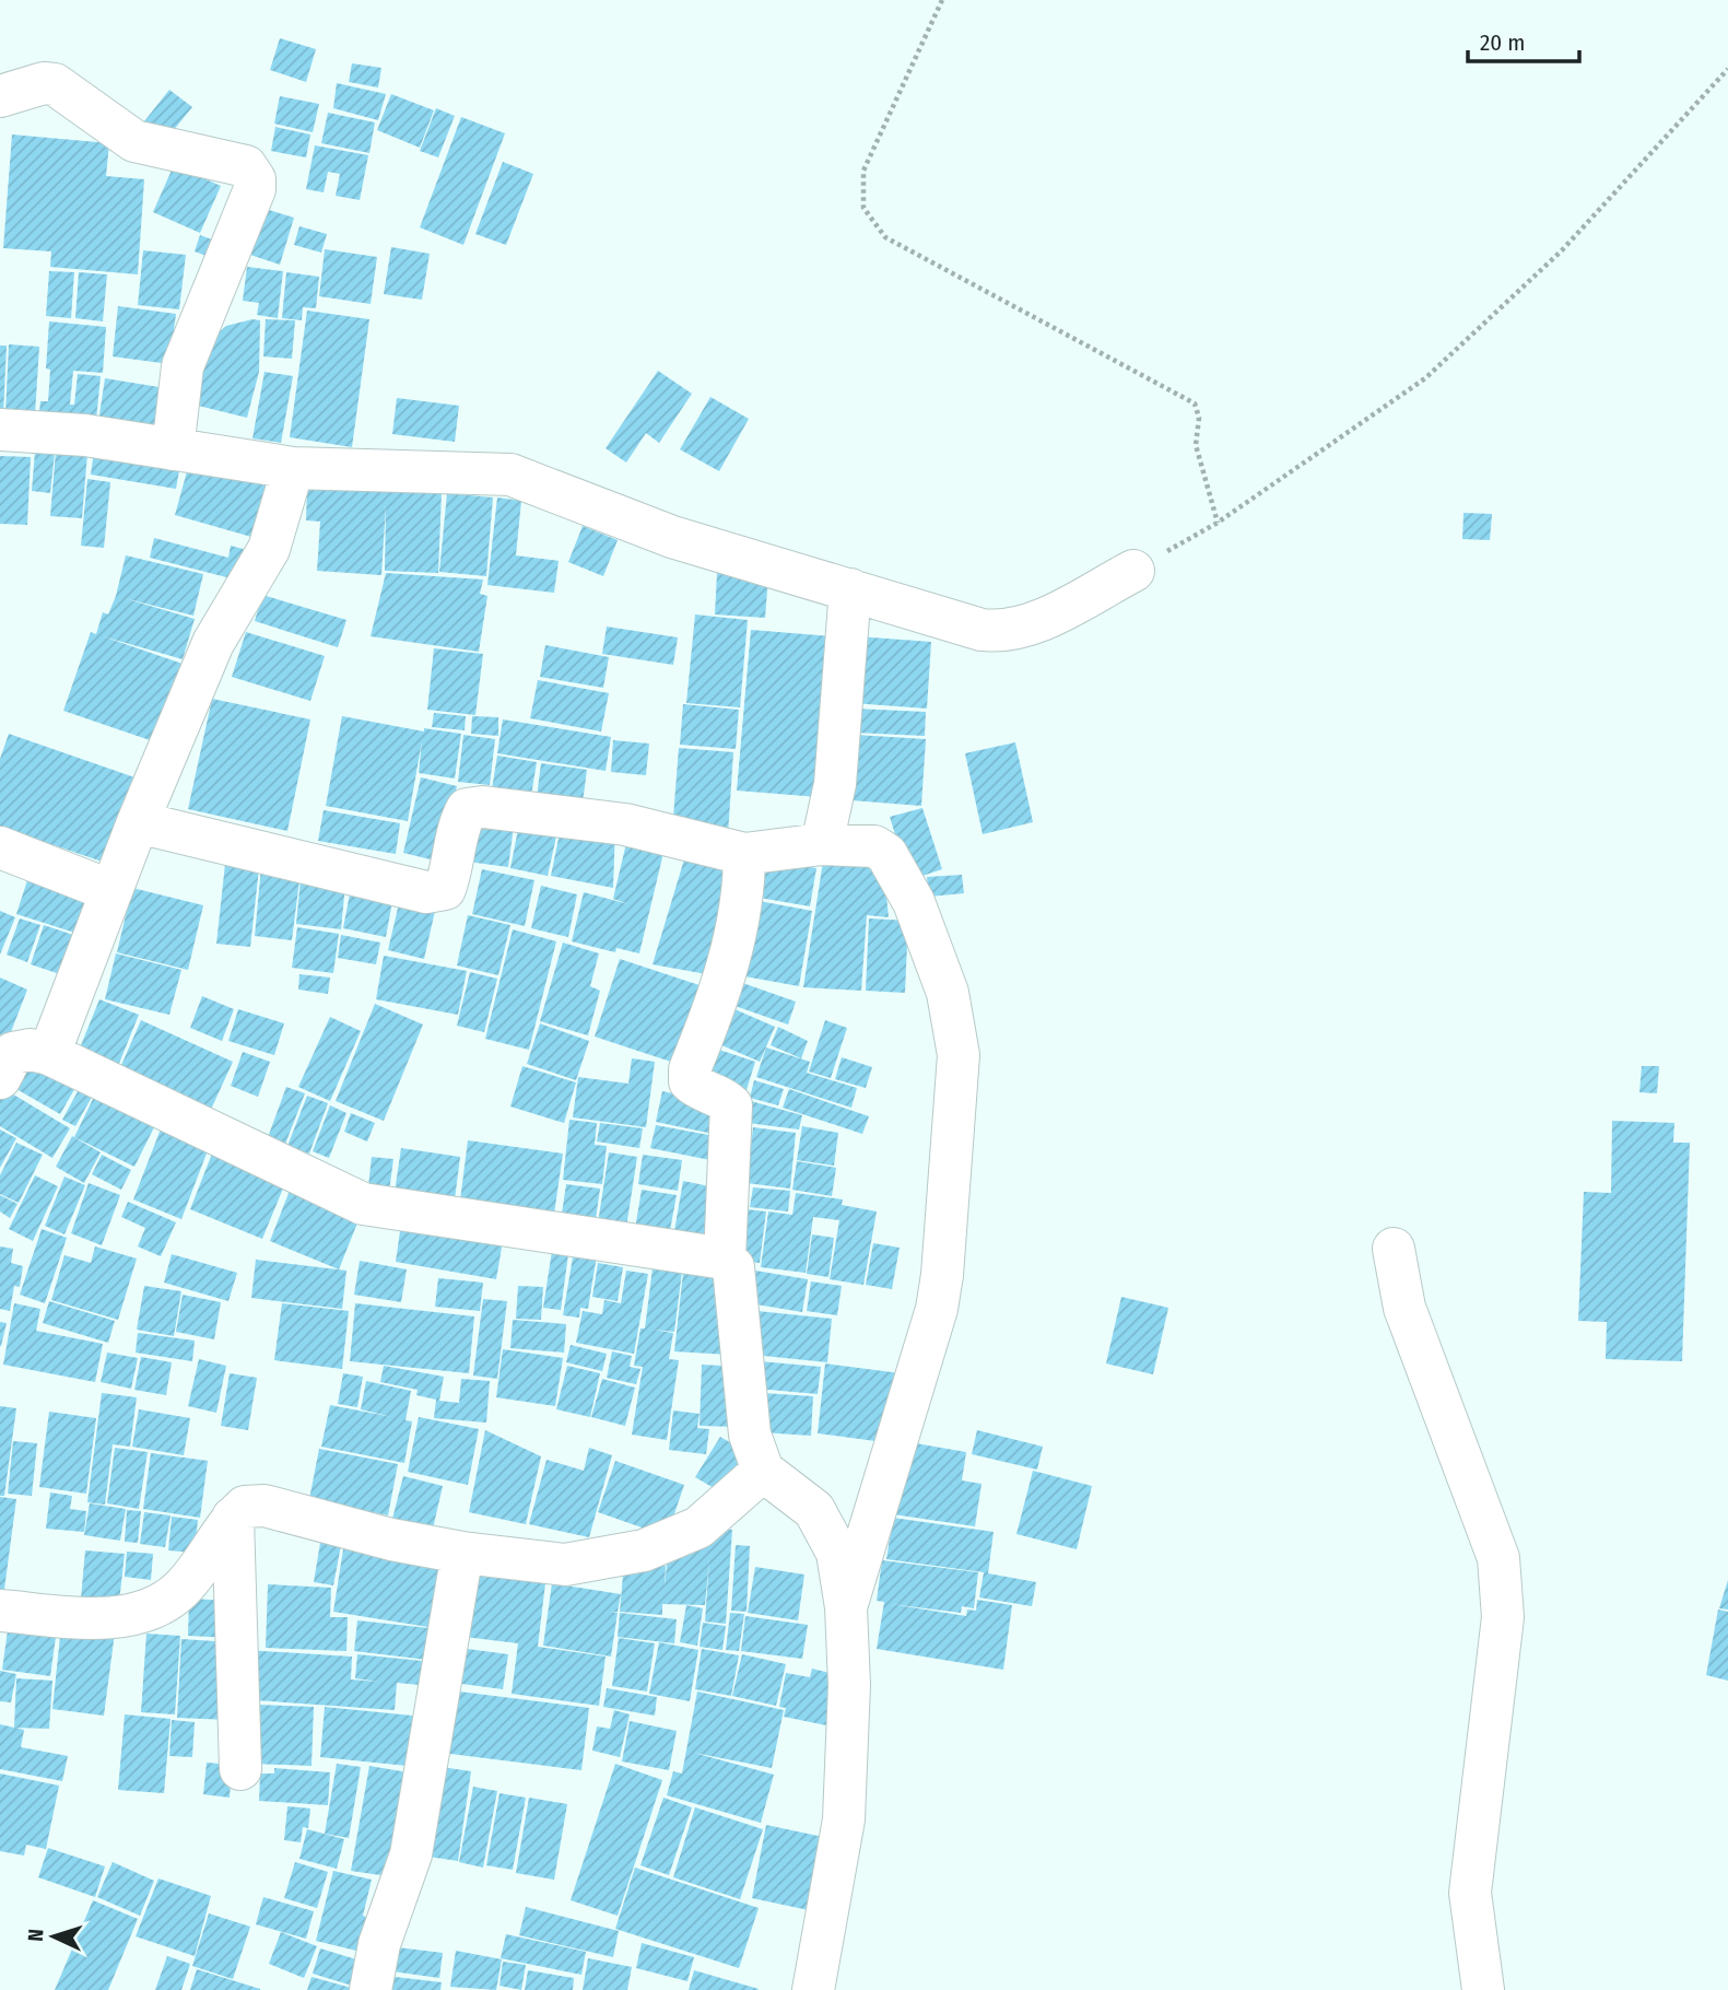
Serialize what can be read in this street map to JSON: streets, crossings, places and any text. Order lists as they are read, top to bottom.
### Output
{
  "scale_bar": "20 m",
  "north": "left"
}
